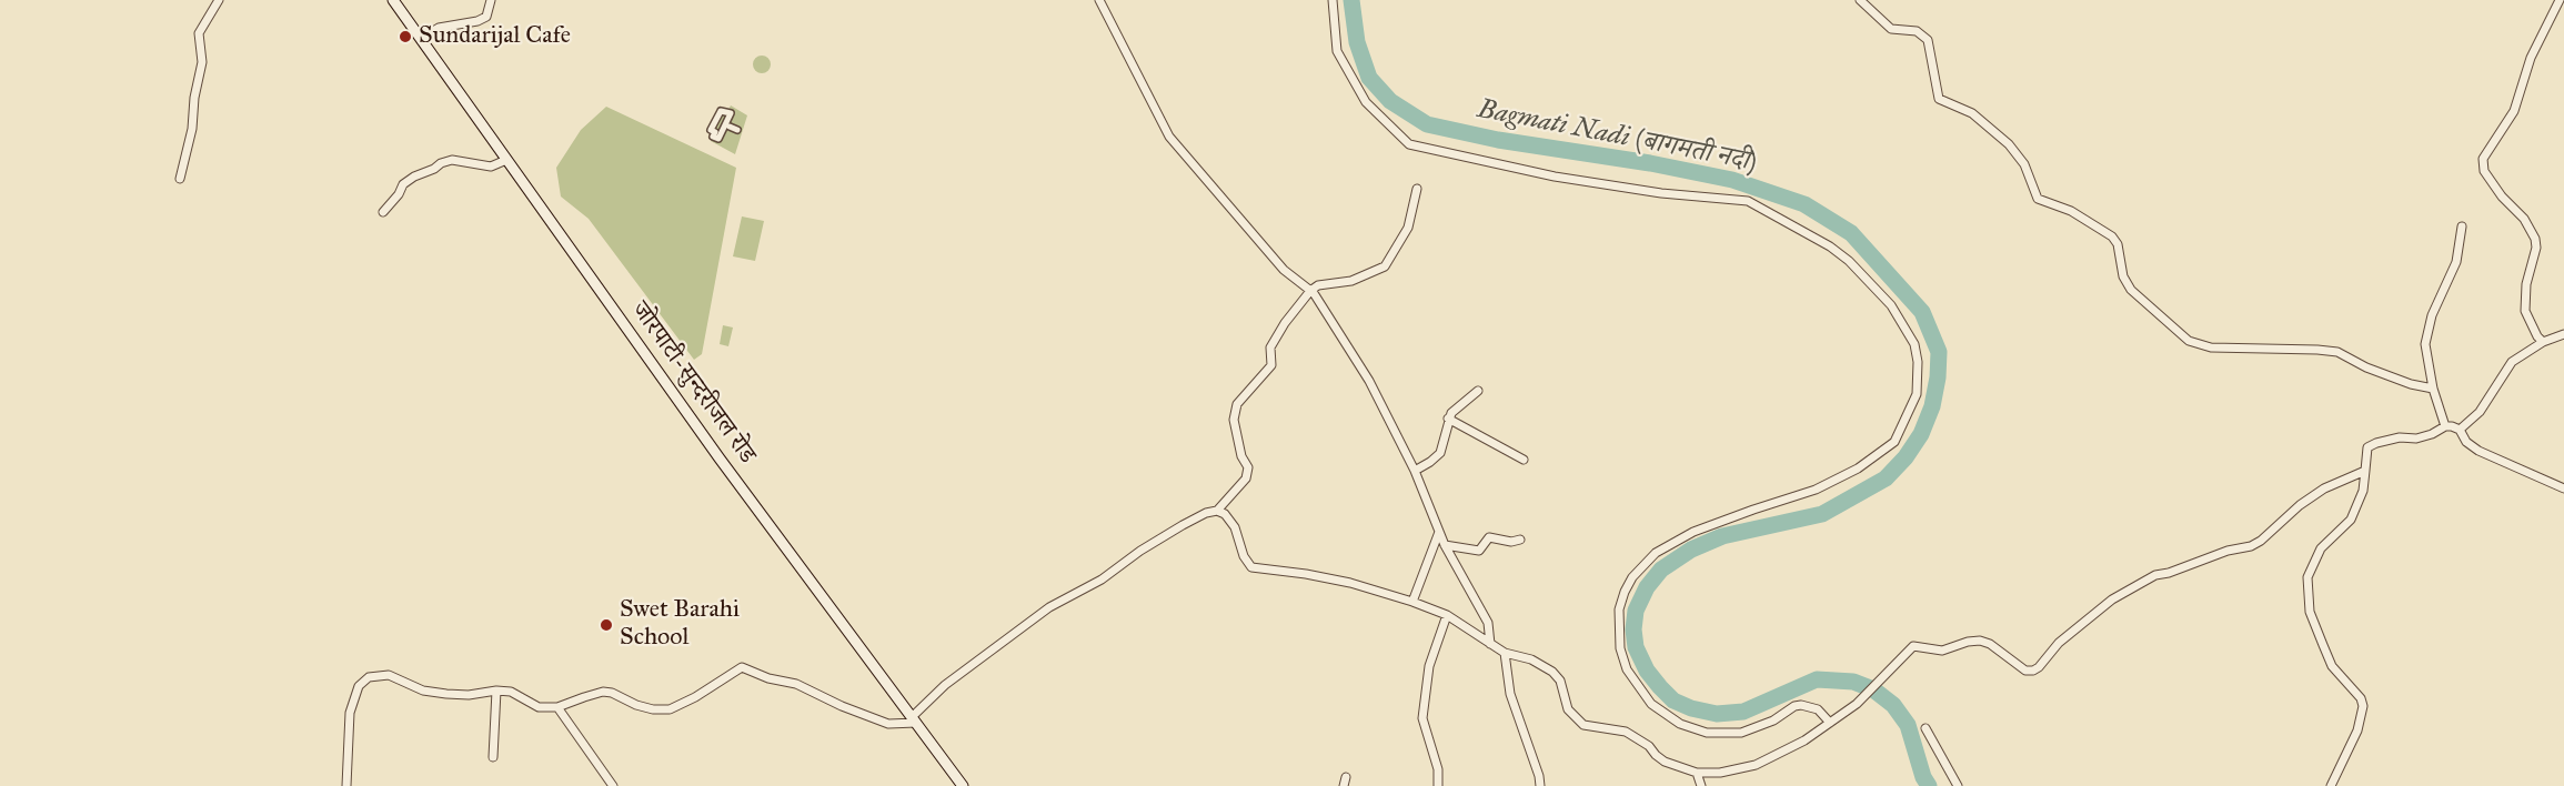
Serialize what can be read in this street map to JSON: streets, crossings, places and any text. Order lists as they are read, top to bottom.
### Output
{
  "streets": {
    "main road": ["जोरपाटी-सुन्दरीजल रोड"]
  },
  "water": ["Bagmati Nadi (बागमती नदी)"],
  "places": ["Sundarijal Cafe", "Swet Barahi School"]
}
